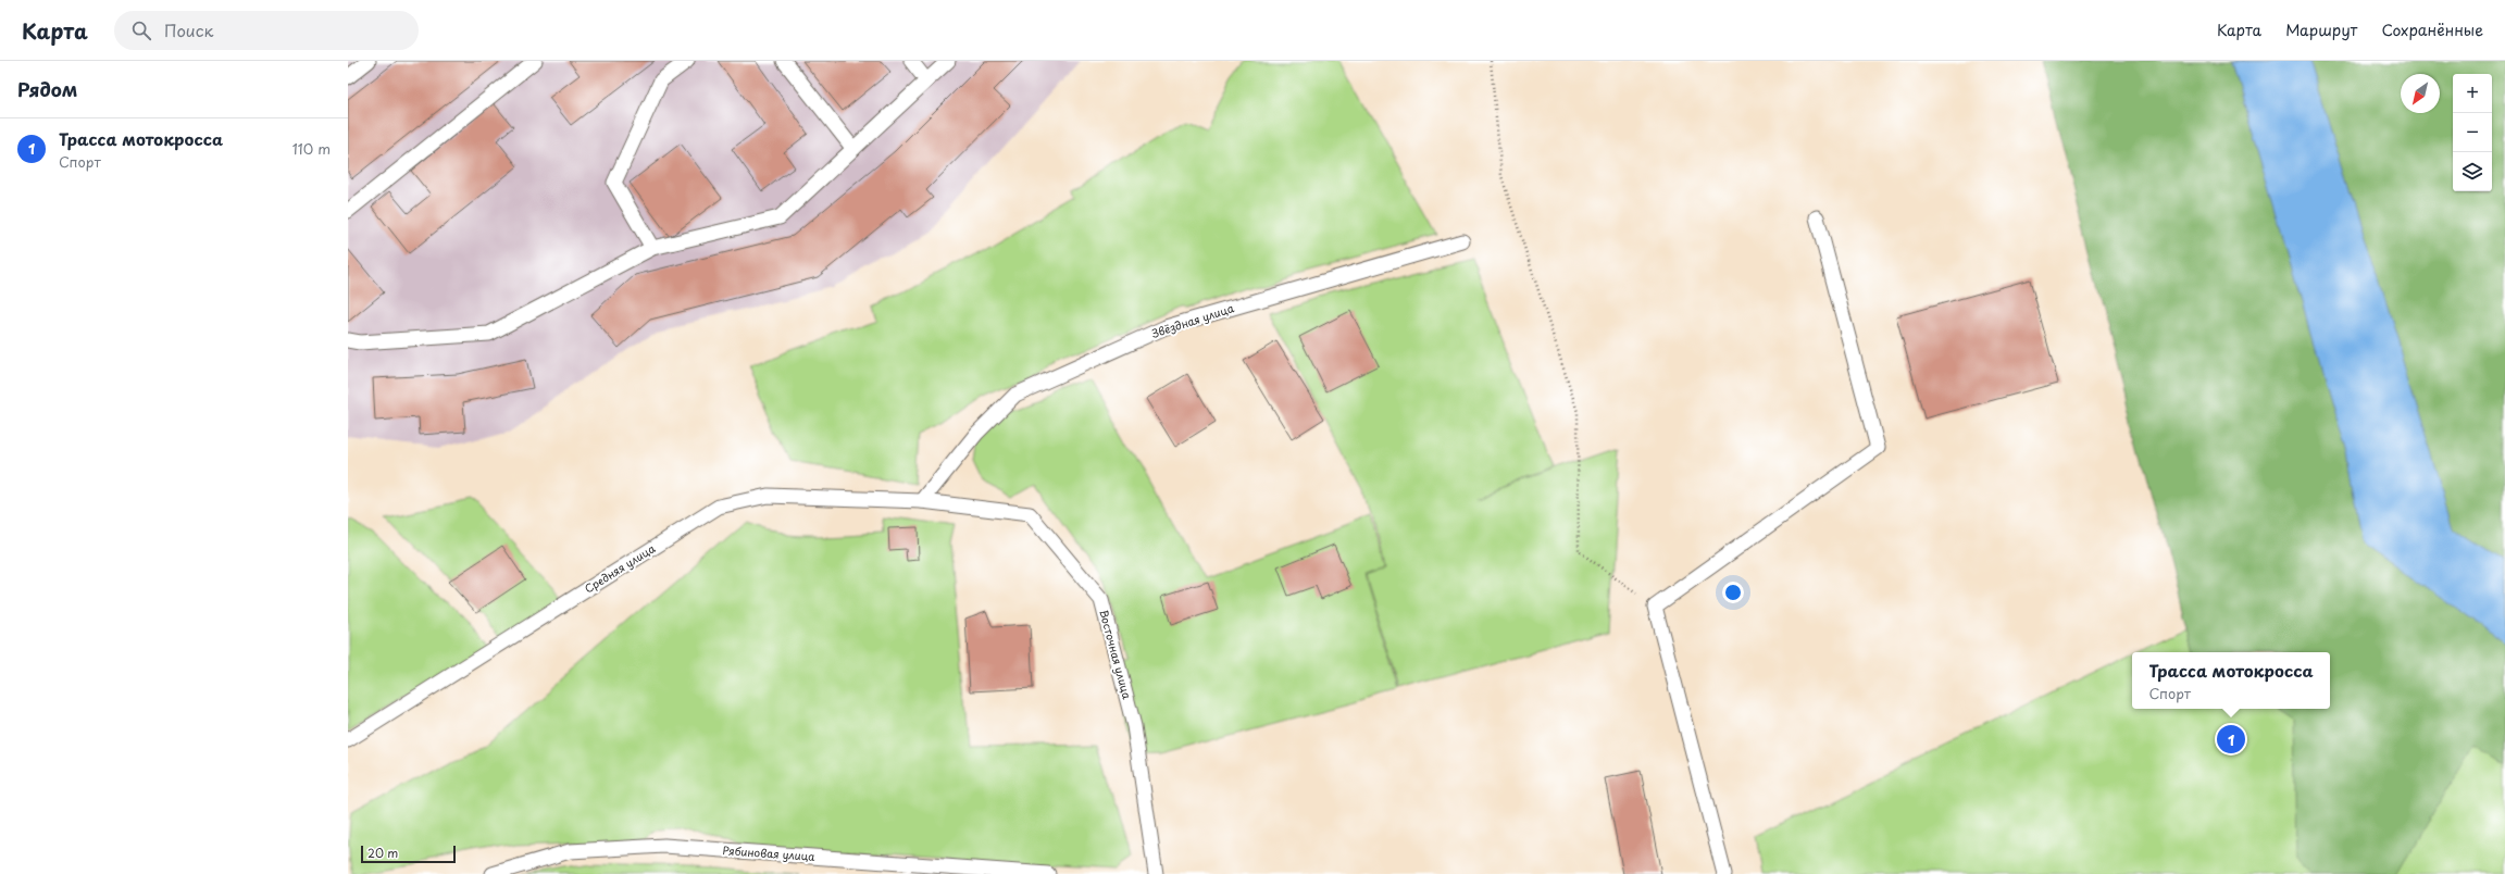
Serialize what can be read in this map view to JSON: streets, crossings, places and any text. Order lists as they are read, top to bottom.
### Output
{
  "streets": {
    "lane": [
      "Звёздная улица",
      "Средняя улица",
      "Восточная улица",
      "Рябиновая улица"
    ]
  },
  "crossings": [
    ["Звёздная улица", "Средняя улица"],
    ["Звёздная улица", "Восточная улица"],
    ["Средняя улица", "Восточная улица"]
  ],
  "scale_bar": "20 m",
  "north": "bottom left",
  "page": {
    "header": "Карта",
    "search": "Поиск",
    "nav": ["Карта", "Маршрут", "Сохранённые"],
    "heading": "Рядом",
    "map_buttons": ["+", "−"],
    "list": [
      {
        "mark": "1",
        "name": "Трасса мотокросса",
        "note": "Спорт",
        "value": "110 m"
      }
    ],
    "popup": ["Трасса мотокросса", "Спорт"],
    "pins": "1",
    "scale": "20 m"
  }
}
